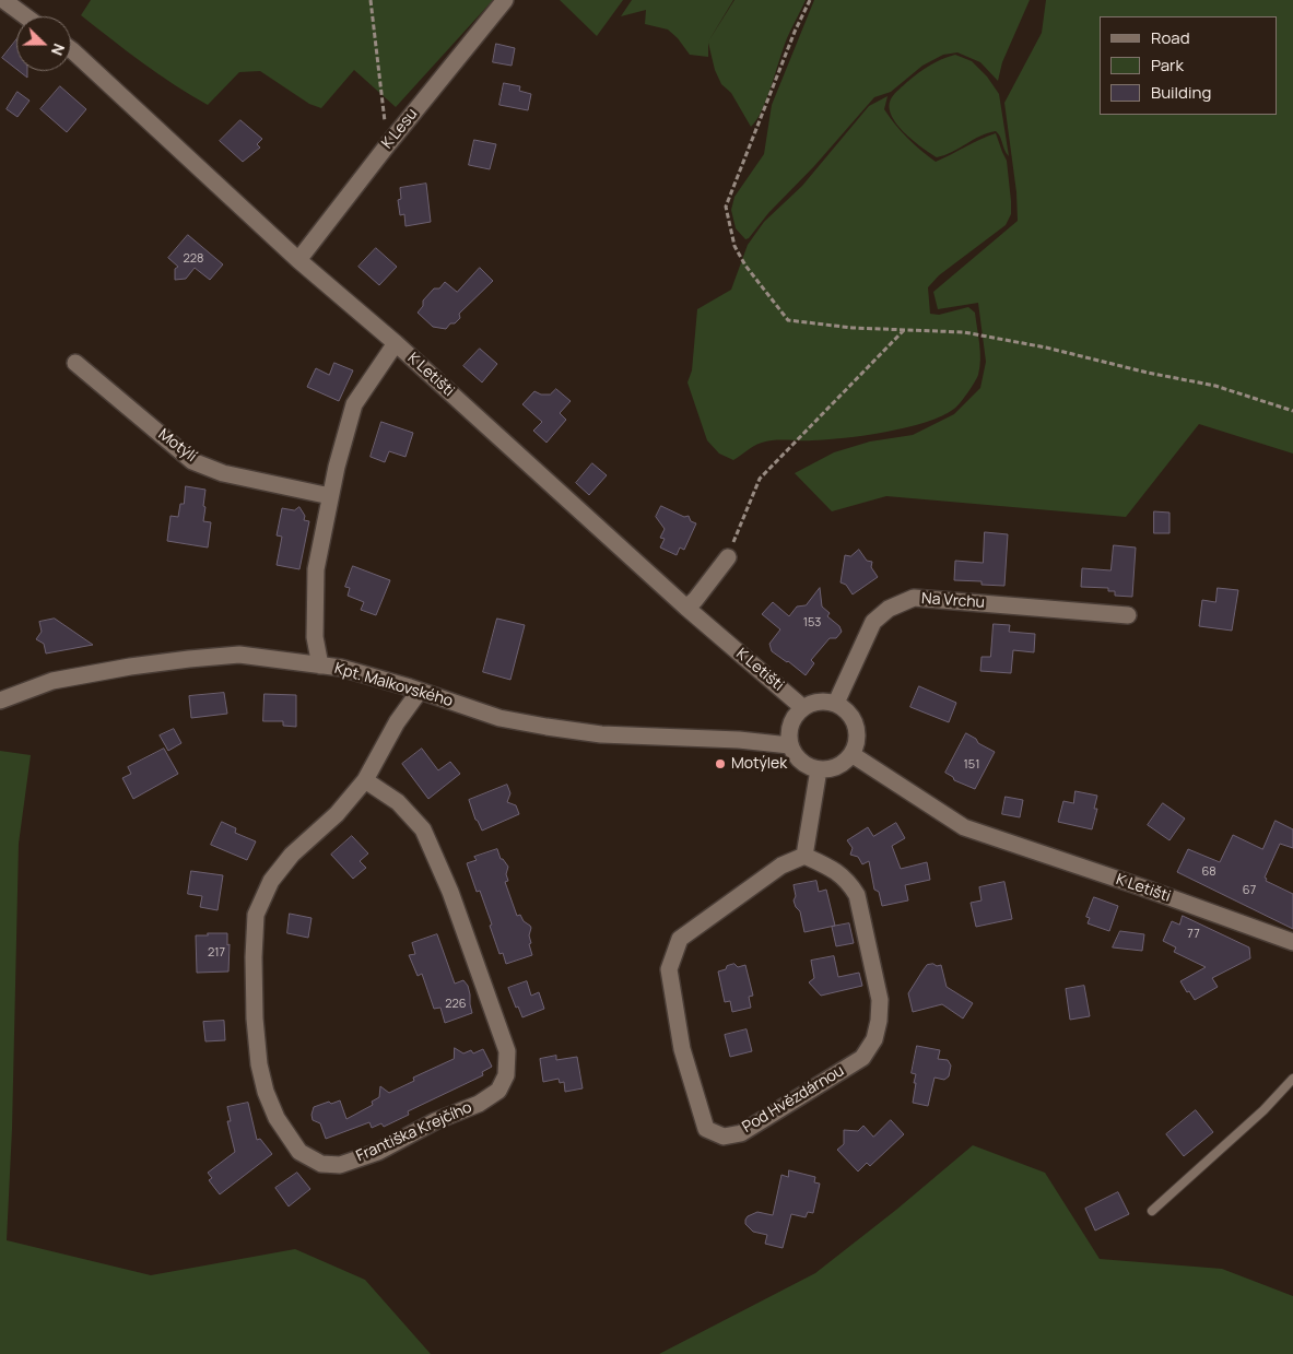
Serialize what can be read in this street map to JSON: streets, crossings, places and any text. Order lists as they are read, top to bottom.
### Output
{
  "streets": {
    "street": [
      "K Lesu",
      "K Letišti",
      "Motýlí",
      "Na Vrchu",
      "Kpt. Malkovského",
      "Pod Hvězdárnou",
      "Františka Krejčího"
    ]
  },
  "crossings": [
    ["K Lesu", "K Letišti"],
    ["K Letišti", "Na Vrchu"],
    ["K Letišti", "Kpt. Malkovského"],
    ["Na Vrchu", "Kpt. Malkovského"],
    ["Kpt. Malkovského", "Františka Krejčího"]
  ],
  "places": ["Motýlek"],
  "house_numbers": [
    "228",
    "153",
    "151",
    "68",
    "67",
    "77",
    "217",
    "226"
  ],
  "legend": ["Road", "Park", "Building"],
  "north": "right"
}
